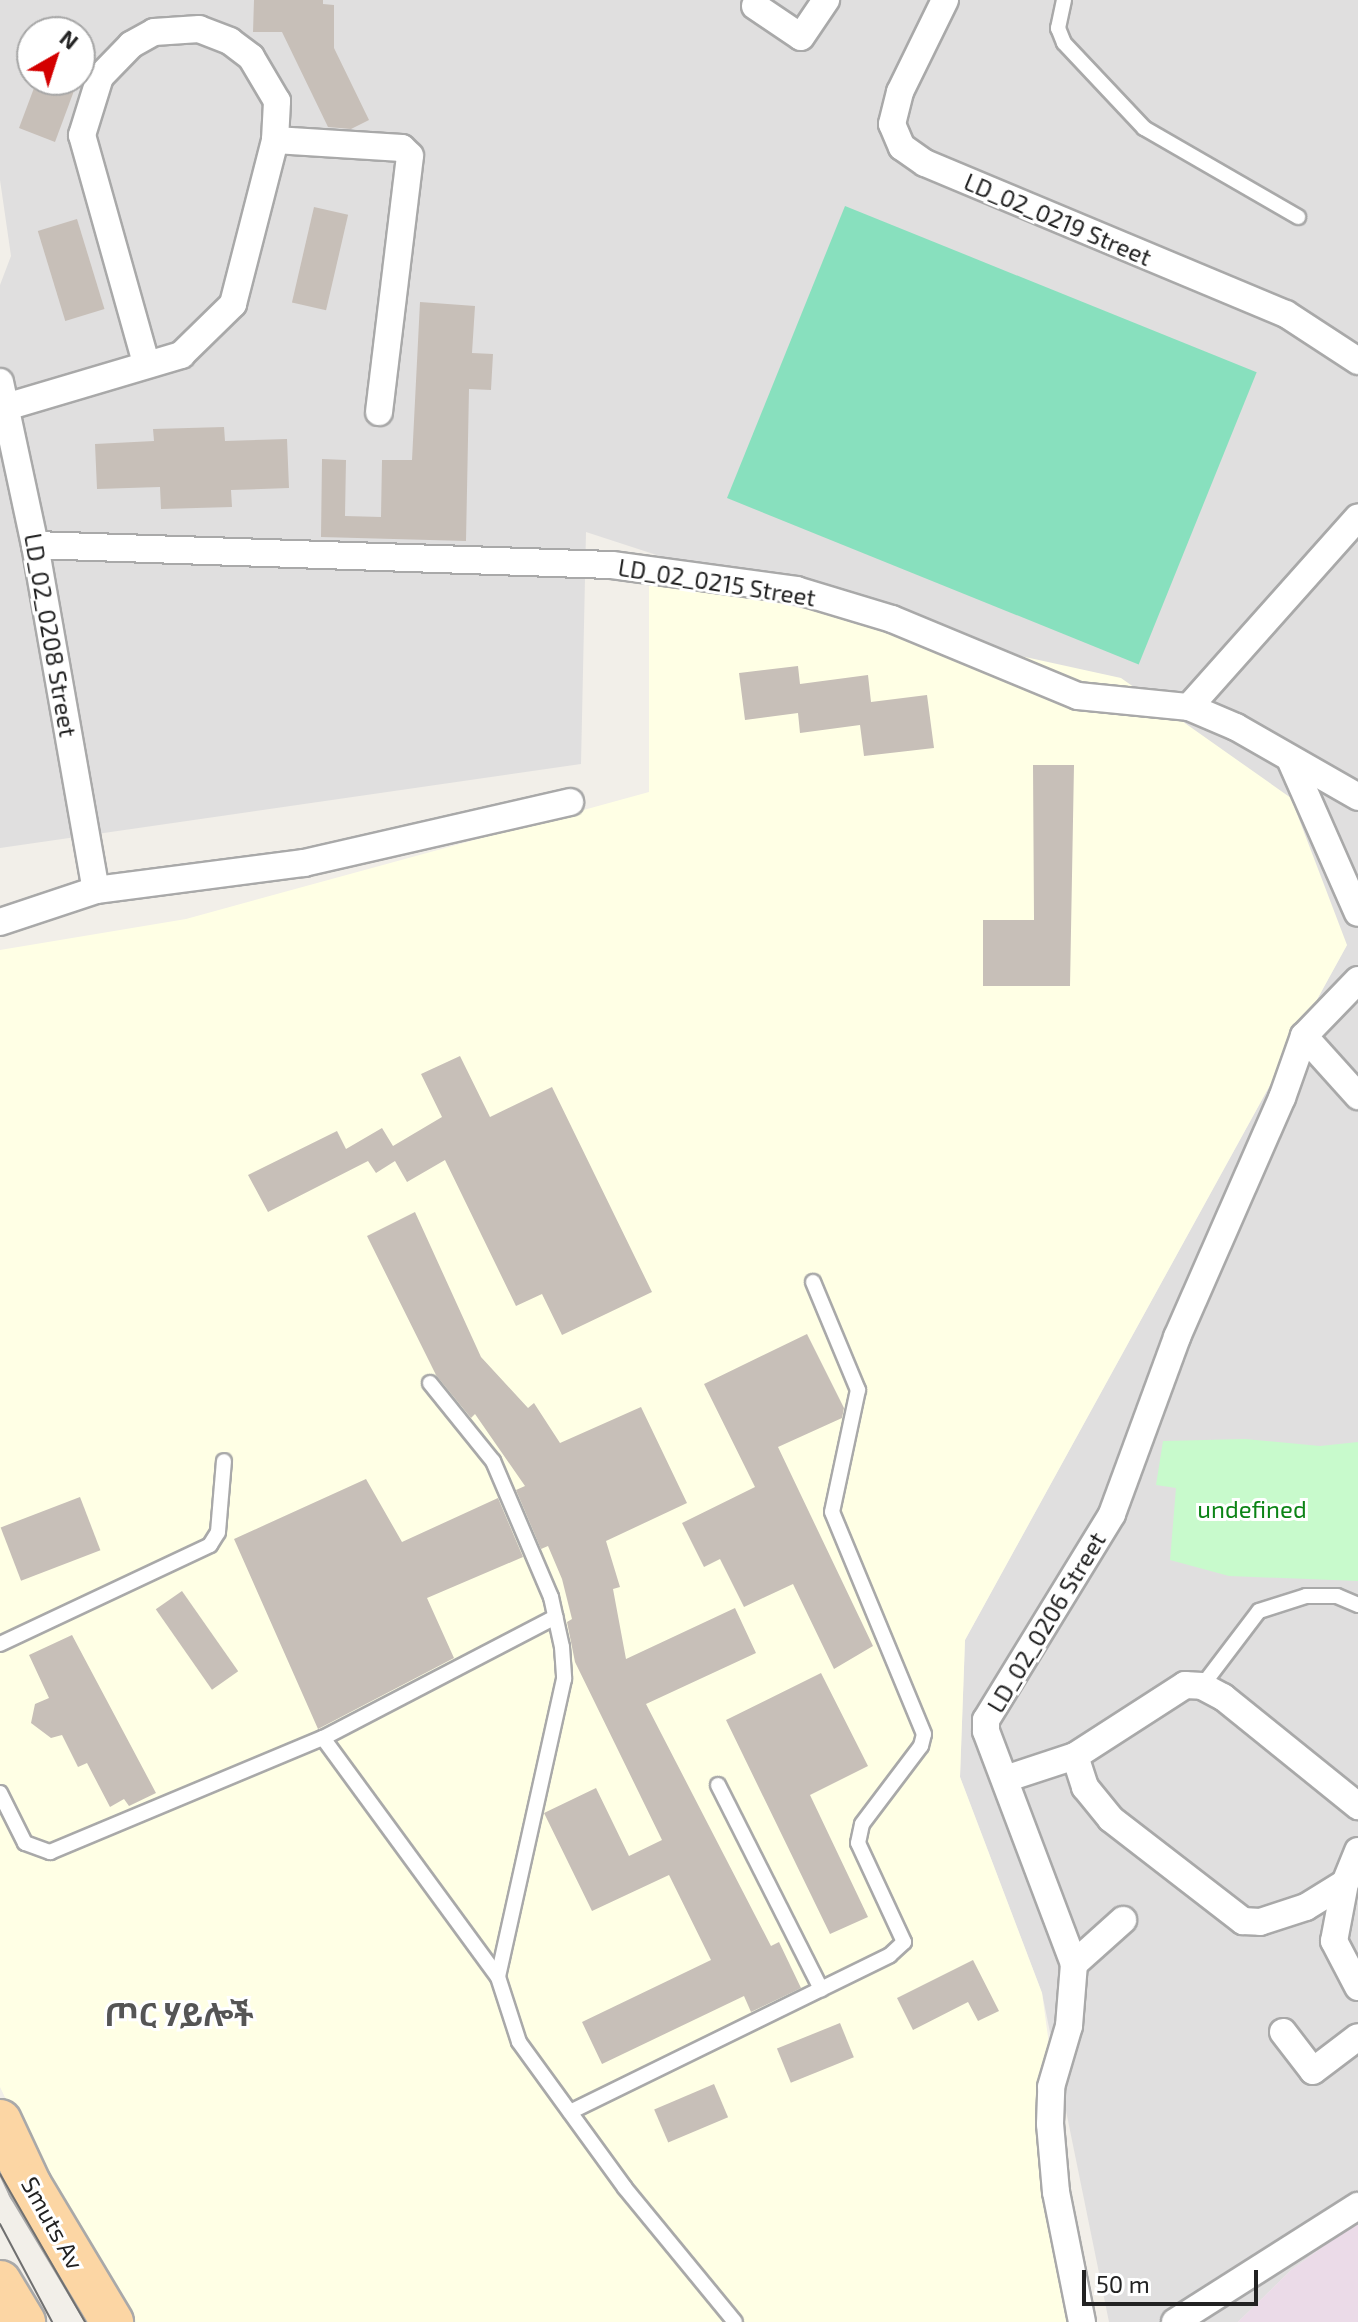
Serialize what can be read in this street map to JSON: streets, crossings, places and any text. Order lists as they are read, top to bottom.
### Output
{
  "streets": {
    "main road": ["Smuts Av"],
    "street": [
      "LD_02_0219 Street",
      "LD_02_0215 Street",
      "LD_02_0208 Street",
      "LD_02_0206 Street"
    ]
  },
  "crossings": [
    ["LD_02_0215 Street", "LD_02_0208 Street"]
  ],
  "districts": ["ጦር ሃይሎች"],
  "parks": ["undefined"],
  "scale_bar": "50 m",
  "north": "top right"
}
